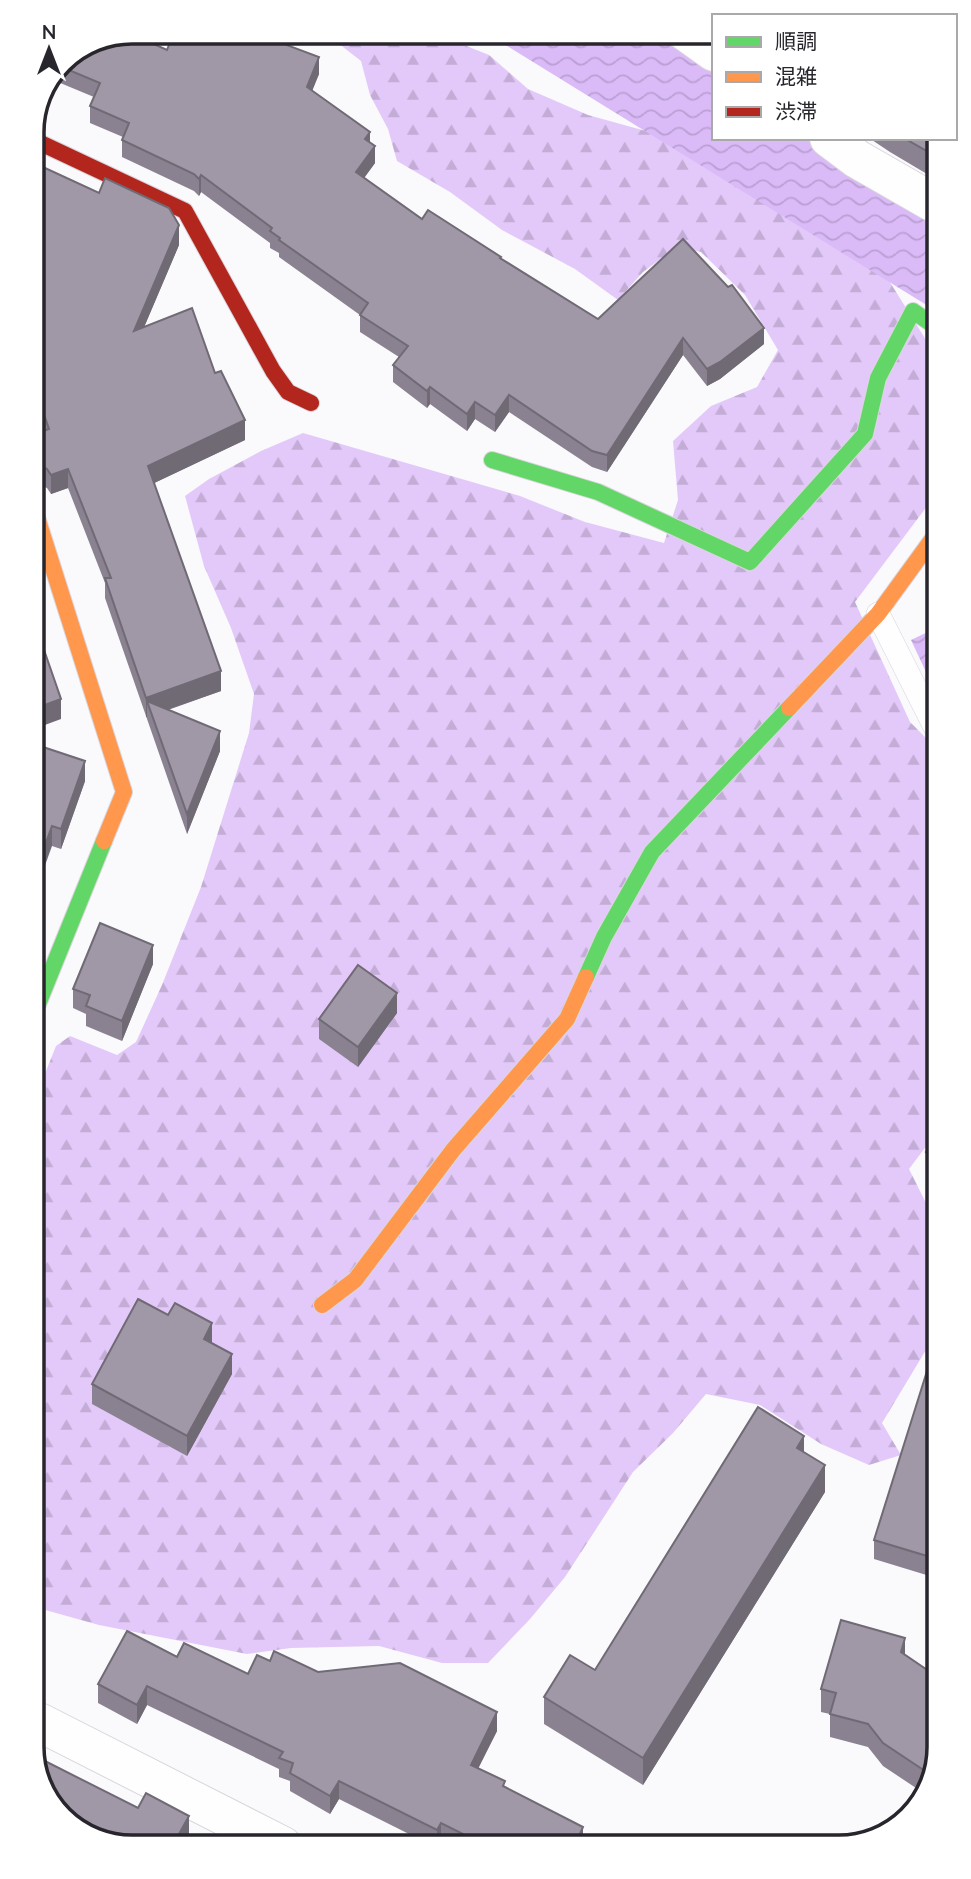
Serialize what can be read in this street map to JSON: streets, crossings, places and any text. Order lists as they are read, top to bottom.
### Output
{
  "legend": ["順調", "混雑", "渋滞"],
  "north": "top"
}
